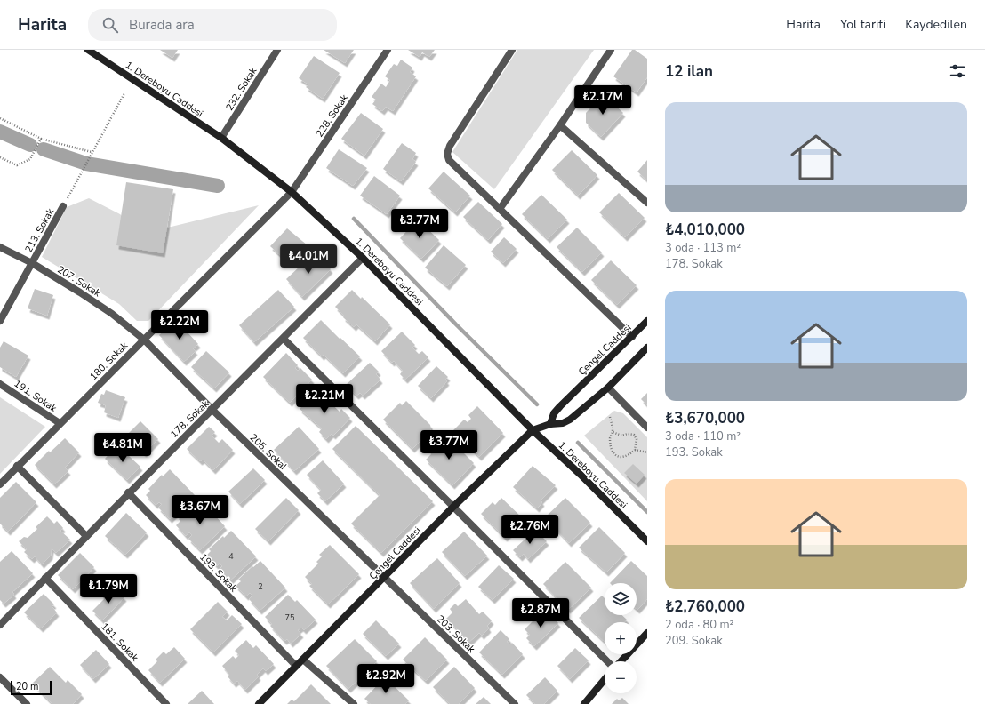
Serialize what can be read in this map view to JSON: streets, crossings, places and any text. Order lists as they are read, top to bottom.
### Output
{
  "streets": {
    "main road": ["1. Dereboyu Caddesi", "Çengel Caddesi"],
    "street": [
      "232. Sokak",
      "228. Sokak",
      "213. Sokak",
      "207. Sokak",
      "180. Sokak",
      "191. Sokak",
      "178. Sokak",
      "205. Sokak",
      "193. Sokak",
      "203. Sokak",
      "181. Sokak"
    ]
  },
  "crossings": [
    ["1. Dereboyu Caddesi", "232. Sokak"],
    ["1. Dereboyu Caddesi", "228. Sokak"],
    ["1. Dereboyu Caddesi", "Çengel Caddesi"],
    ["1. Dereboyu Caddesi", "180. Sokak"],
    ["1. Dereboyu Caddesi", "178. Sokak"],
    ["228. Sokak", "180. Sokak"],
    ["213. Sokak", "207. Sokak"],
    ["207. Sokak", "180. Sokak"],
    ["207. Sokak", "205. Sokak"],
    ["Çengel Caddesi", "205. Sokak"],
    ["Çengel Caddesi", "193. Sokak"],
    ["Çengel Caddesi", "203. Sokak"],
    ["180. Sokak", "191. Sokak"],
    ["180. Sokak", "205. Sokak"],
    ["178. Sokak", "205. Sokak"],
    ["178. Sokak", "193. Sokak"],
    ["178. Sokak", "181. Sokak"],
    ["205. Sokak", "203. Sokak"]
  ],
  "house_numbers": ["4", "2", "75"],
  "scale_bar": "20 m",
  "page": {
    "header": "Harita",
    "search": "Burada ara",
    "nav": ["Harita", "Yol tarifi", "Kaydedilen"],
    "heading": "12 ilan",
    "price": [
      "₺2.17M",
      "₺3.77M",
      "₺4.01M",
      "₺2.22M",
      "₺2.21M",
      "₺3.77M",
      "₺4.81M",
      "₺3.67M",
      "₺2.76M",
      "₺1.79M",
      "₺2.87M",
      "₺2.92M"
    ],
    "list": [
      {
        "name": "₺4,010,000",
        "note": "3 oda · 113 m² · 178. Sokak"
      },
      {
        "name": "₺3,670,000",
        "note": "3 oda · 110 m² · 193. Sokak"
      },
      {
        "name": "₺2,760,000",
        "note": "2 oda · 80 m² · 209. Sokak"
      }
    ],
    "map_buttons": ["+", "−"],
    "scale": "20 m"
  }
}
